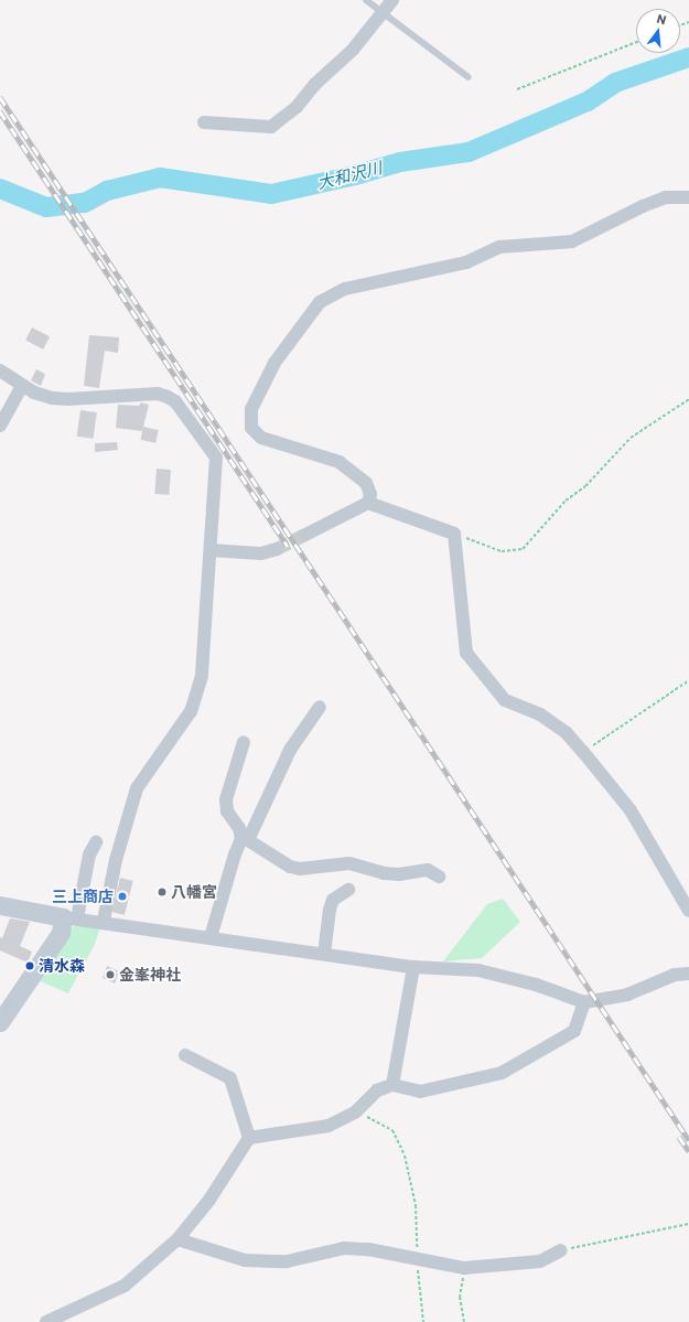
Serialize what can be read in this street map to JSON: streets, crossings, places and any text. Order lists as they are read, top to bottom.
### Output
{
  "water": ["大和沢川"],
  "places": [
    "八幡宮",
    "三上商店",
    "清水森",
    "金峯神社"
  ],
  "north": "top"
}
